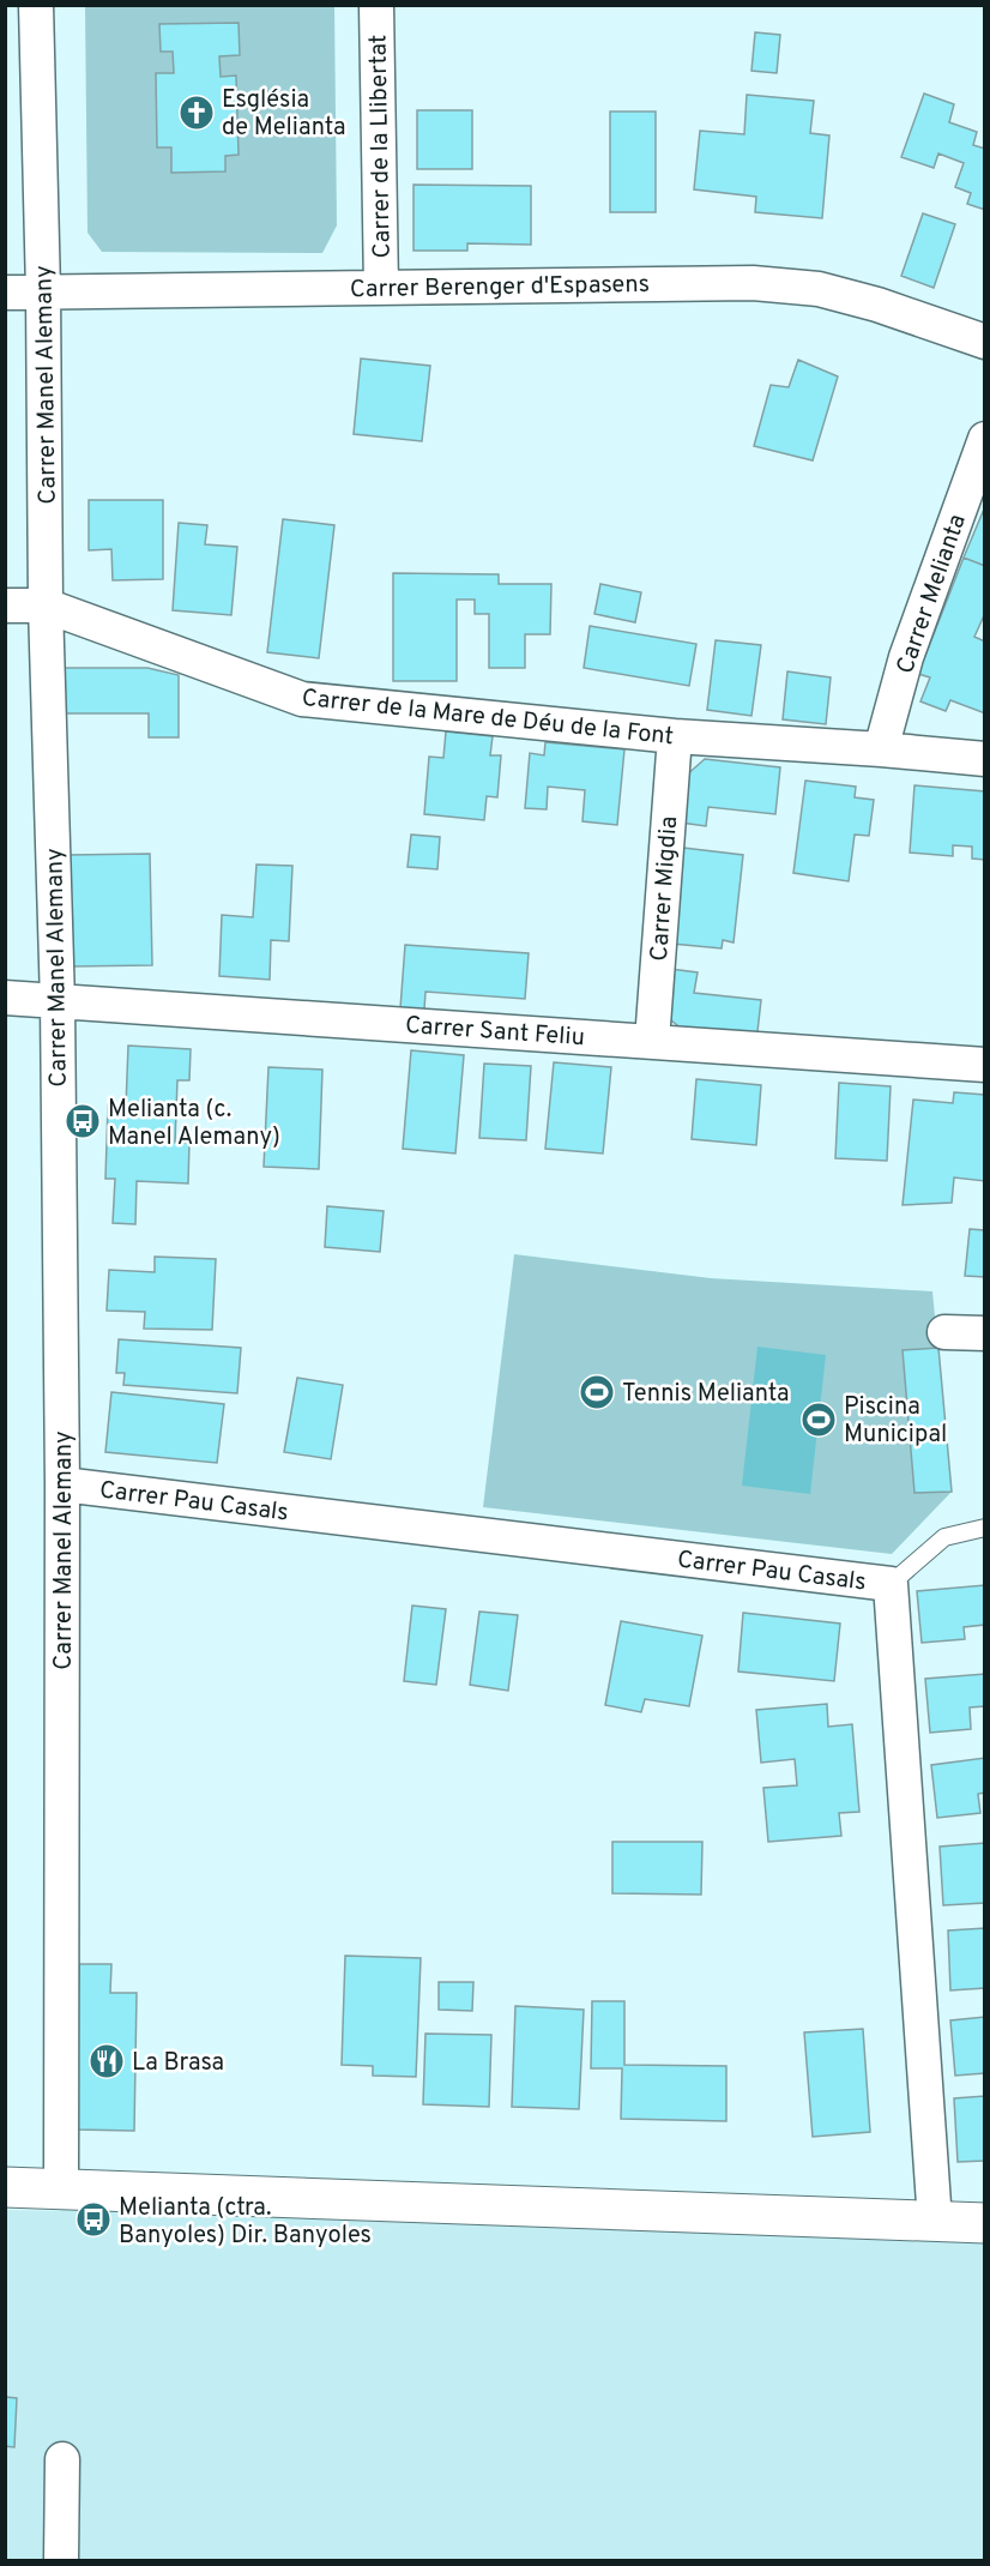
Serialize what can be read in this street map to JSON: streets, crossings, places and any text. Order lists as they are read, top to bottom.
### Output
{
  "streets": {
    "street": [
      "Carrer de la Llibertat",
      "Carrer Berenger d'Espasens",
      "Carrer Manel Alemany",
      "Carrer Melianta",
      "Carrer de la Mare de Déu de la Font",
      "Carrer Migdia",
      "Carrer Sant Feliu",
      "Carrer Pau Casals"
    ]
  },
  "crossings": [
    ["Carrer de la Llibertat", "Carrer Berenger d'Espasens"],
    ["Carrer Berenger d'Espasens", "Carrer Manel Alemany"],
    ["Carrer Manel Alemany", "Carrer de la Mare de Déu de la Font"],
    ["Carrer Manel Alemany", "Carrer Sant Feliu"],
    ["Carrer Manel Alemany", "Carrer Pau Casals"],
    ["Carrer Melianta", "Carrer de la Mare de Déu de la Font"],
    ["Carrer de la Mare de Déu de la Font", "Carrer Migdia"],
    ["Carrer Migdia", "Carrer Sant Feliu"]
  ],
  "places": {
    "church": ["Església de Melianta"],
    "bus stop": ["Melianta (c. Manel Alemany)", "Melianta (ctra. Banyoles) Dir. Banyoles"],
    "sports": ["Tennis Melianta", "Piscina Municipal"],
    "restaurant": ["La Brasa"]
  }
}
